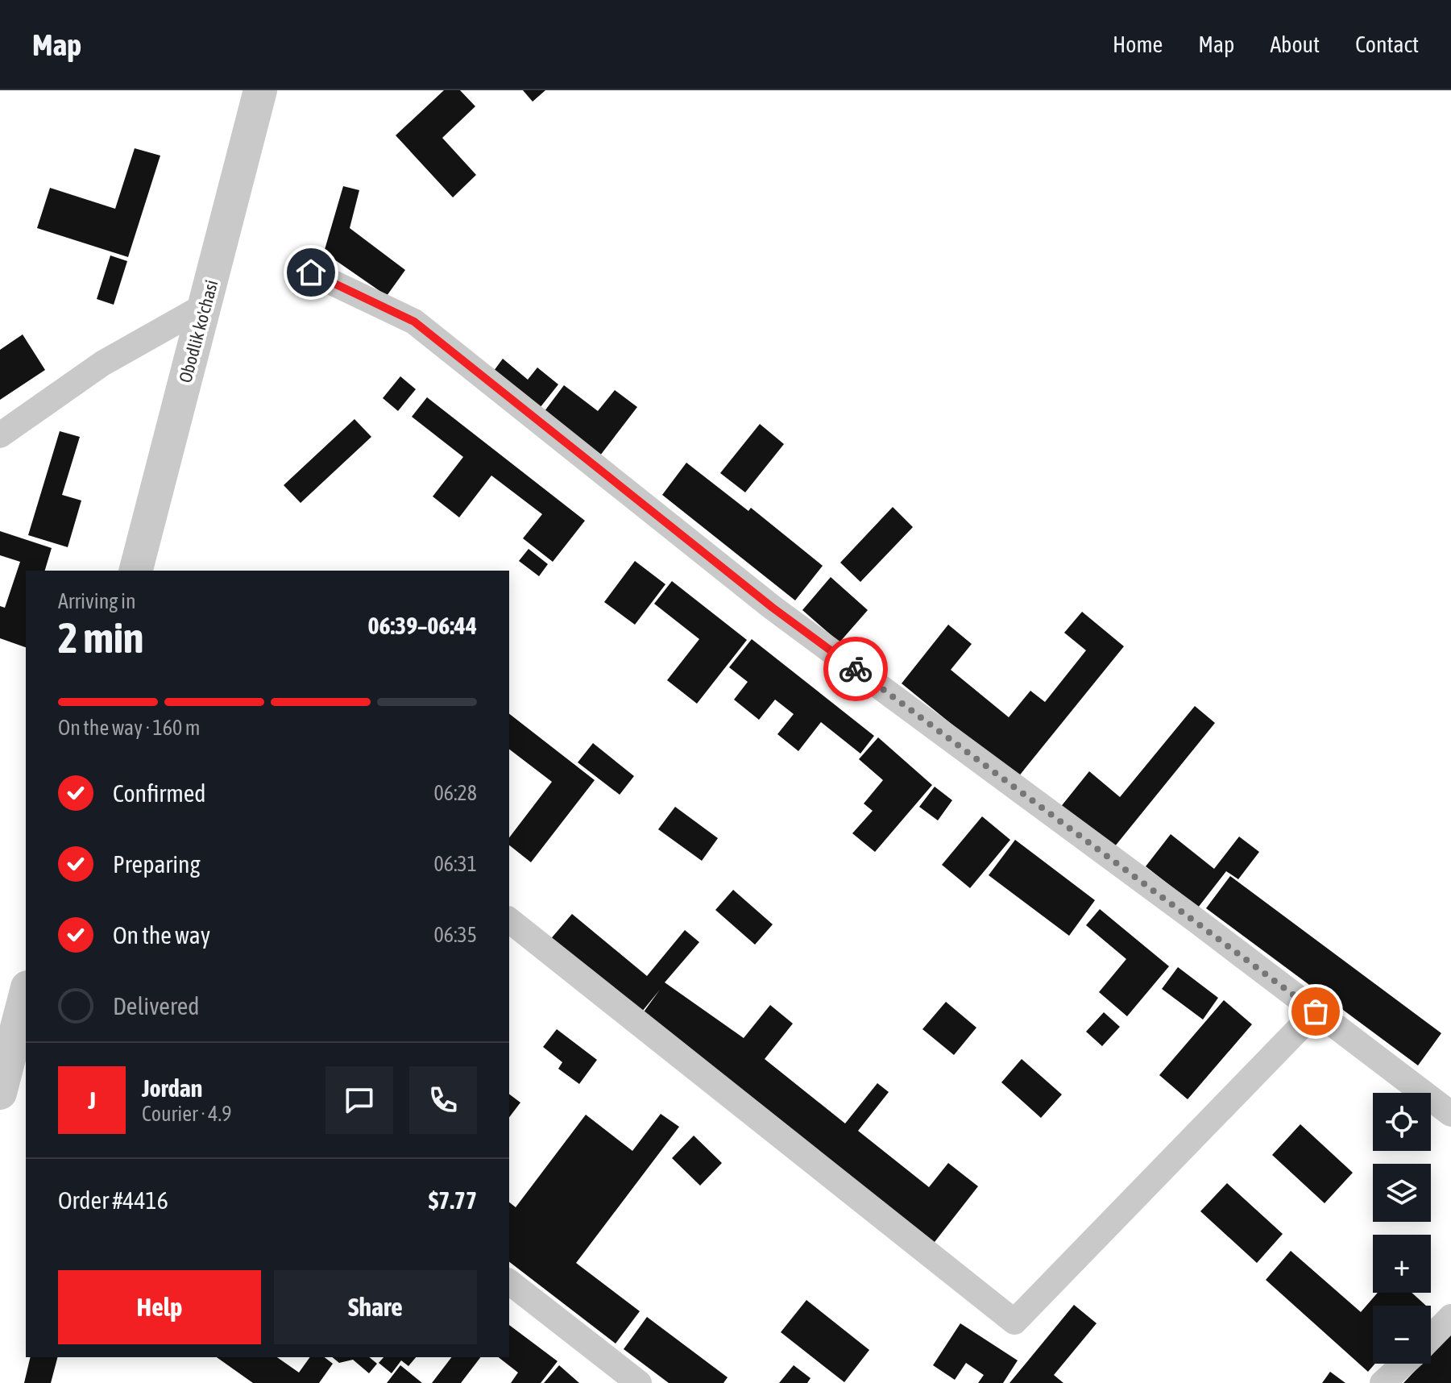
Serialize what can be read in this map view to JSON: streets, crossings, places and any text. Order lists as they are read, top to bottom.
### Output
{
  "streets": {
    "street": ["Obodlik ko'chasi"]
  },
  "page": {
    "header": "Map",
    "nav": [
      "Home",
      "Map",
      "About",
      "Contact"
    ],
    "heading": ["2 min", "Arriving in", "06:39–06:44"],
    "panel": [
      "Jordan",
      "Courier · 4.9",
      "Order #4416",
      "$7.77"
    ],
    "bar": "On the way · 160 m",
    "list": [
      ["Confirmed", "06:28"],
      ["Preparing", "06:31"],
      ["On the way", "06:35"],
      "Delivered"
    ],
    "round": "J",
    "map_buttons": ["+", "−"],
    "buttons": ["Help", "Share"]
  }
}
